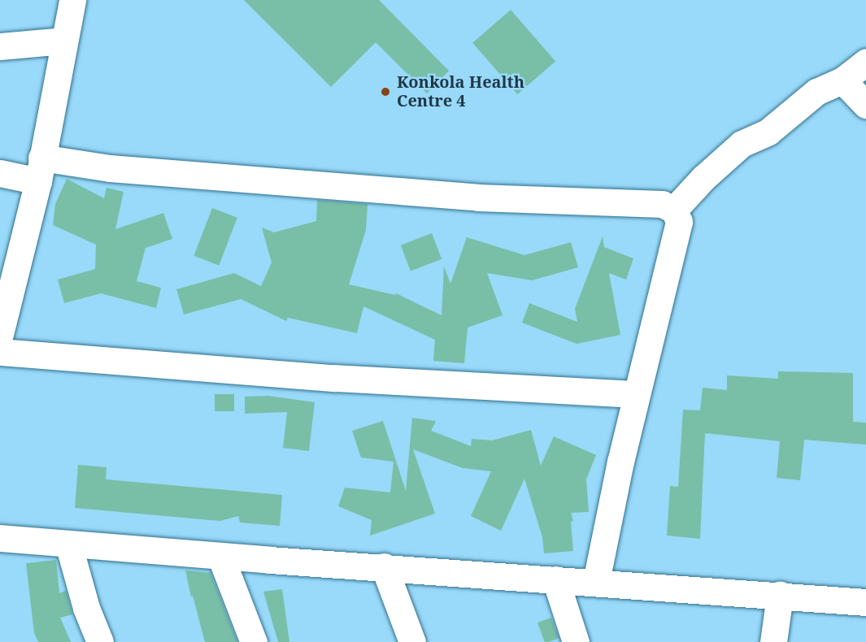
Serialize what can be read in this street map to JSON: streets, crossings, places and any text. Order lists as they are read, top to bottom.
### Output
{
  "places": ["Konkola Health Centre 4"]
}
